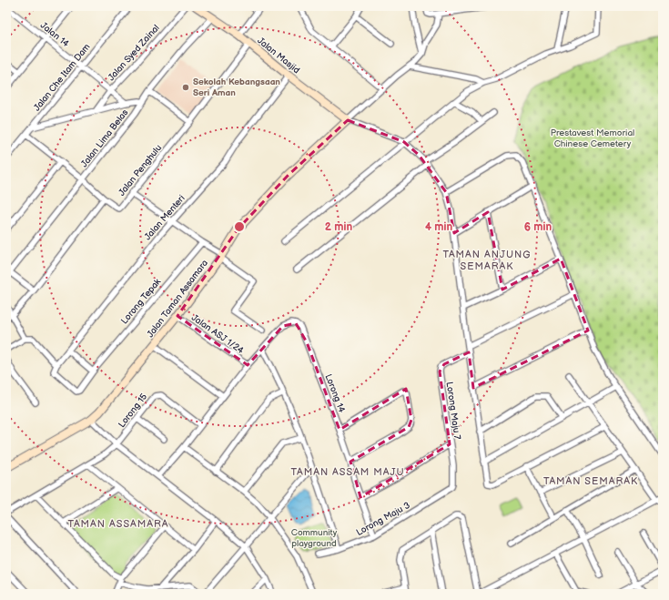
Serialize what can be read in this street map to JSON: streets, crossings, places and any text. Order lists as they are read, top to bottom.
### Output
{
  "streets": {
    "street": [
      "Jalan 14",
      "Jalan Syed Zainal",
      "Jalan Masjid",
      "Jalan Che Itam Dam",
      "Jalan Lima Belas",
      "Jalan Penghulu",
      "Jalan Menteri",
      "Jalan Taman Assamara",
      "Lorong Tepak",
      "Jalan ASJ 1/24",
      "Lorong 14",
      "Lorong 15",
      "Lorong Maju 7",
      "Lorong Maju 3"
    ]
  },
  "crossings": [
    ["Jalan 14", "Jalan Syed Zainal"],
    ["Jalan 14", "Jalan Che Itam Dam"],
    ["Jalan Masjid", "Jalan Lima Belas"],
    ["Jalan Masjid", "Jalan Penghulu"],
    ["Jalan Masjid", "Jalan Menteri"],
    ["Jalan Masjid", "Jalan Taman Assamara"],
    ["Jalan Menteri", "Lorong Tepak"],
    ["Jalan Taman Assamara", "Jalan ASJ 1/24"],
    ["Jalan ASJ 1/24", "Lorong 14"],
    ["Lorong 14", "Lorong 15"],
    ["Lorong 14", "Lorong Maju 3"],
    ["Lorong Maju 7", "Lorong Maju 3"]
  ],
  "districts": [
    "TAMAN ANJUNG SEMARAK",
    "TAMAN ASSAM MAJU",
    "TAMAN SEMARAK",
    "TAMAN ASSAMARA"
  ],
  "parks": ["Prestavest Memorial Chinese Cemetery", "Community playground"],
  "places": ["Sekolah Kebangsaan Seri Aman"],
  "rings": ["2 min", "4 min", "6 min"]
}
